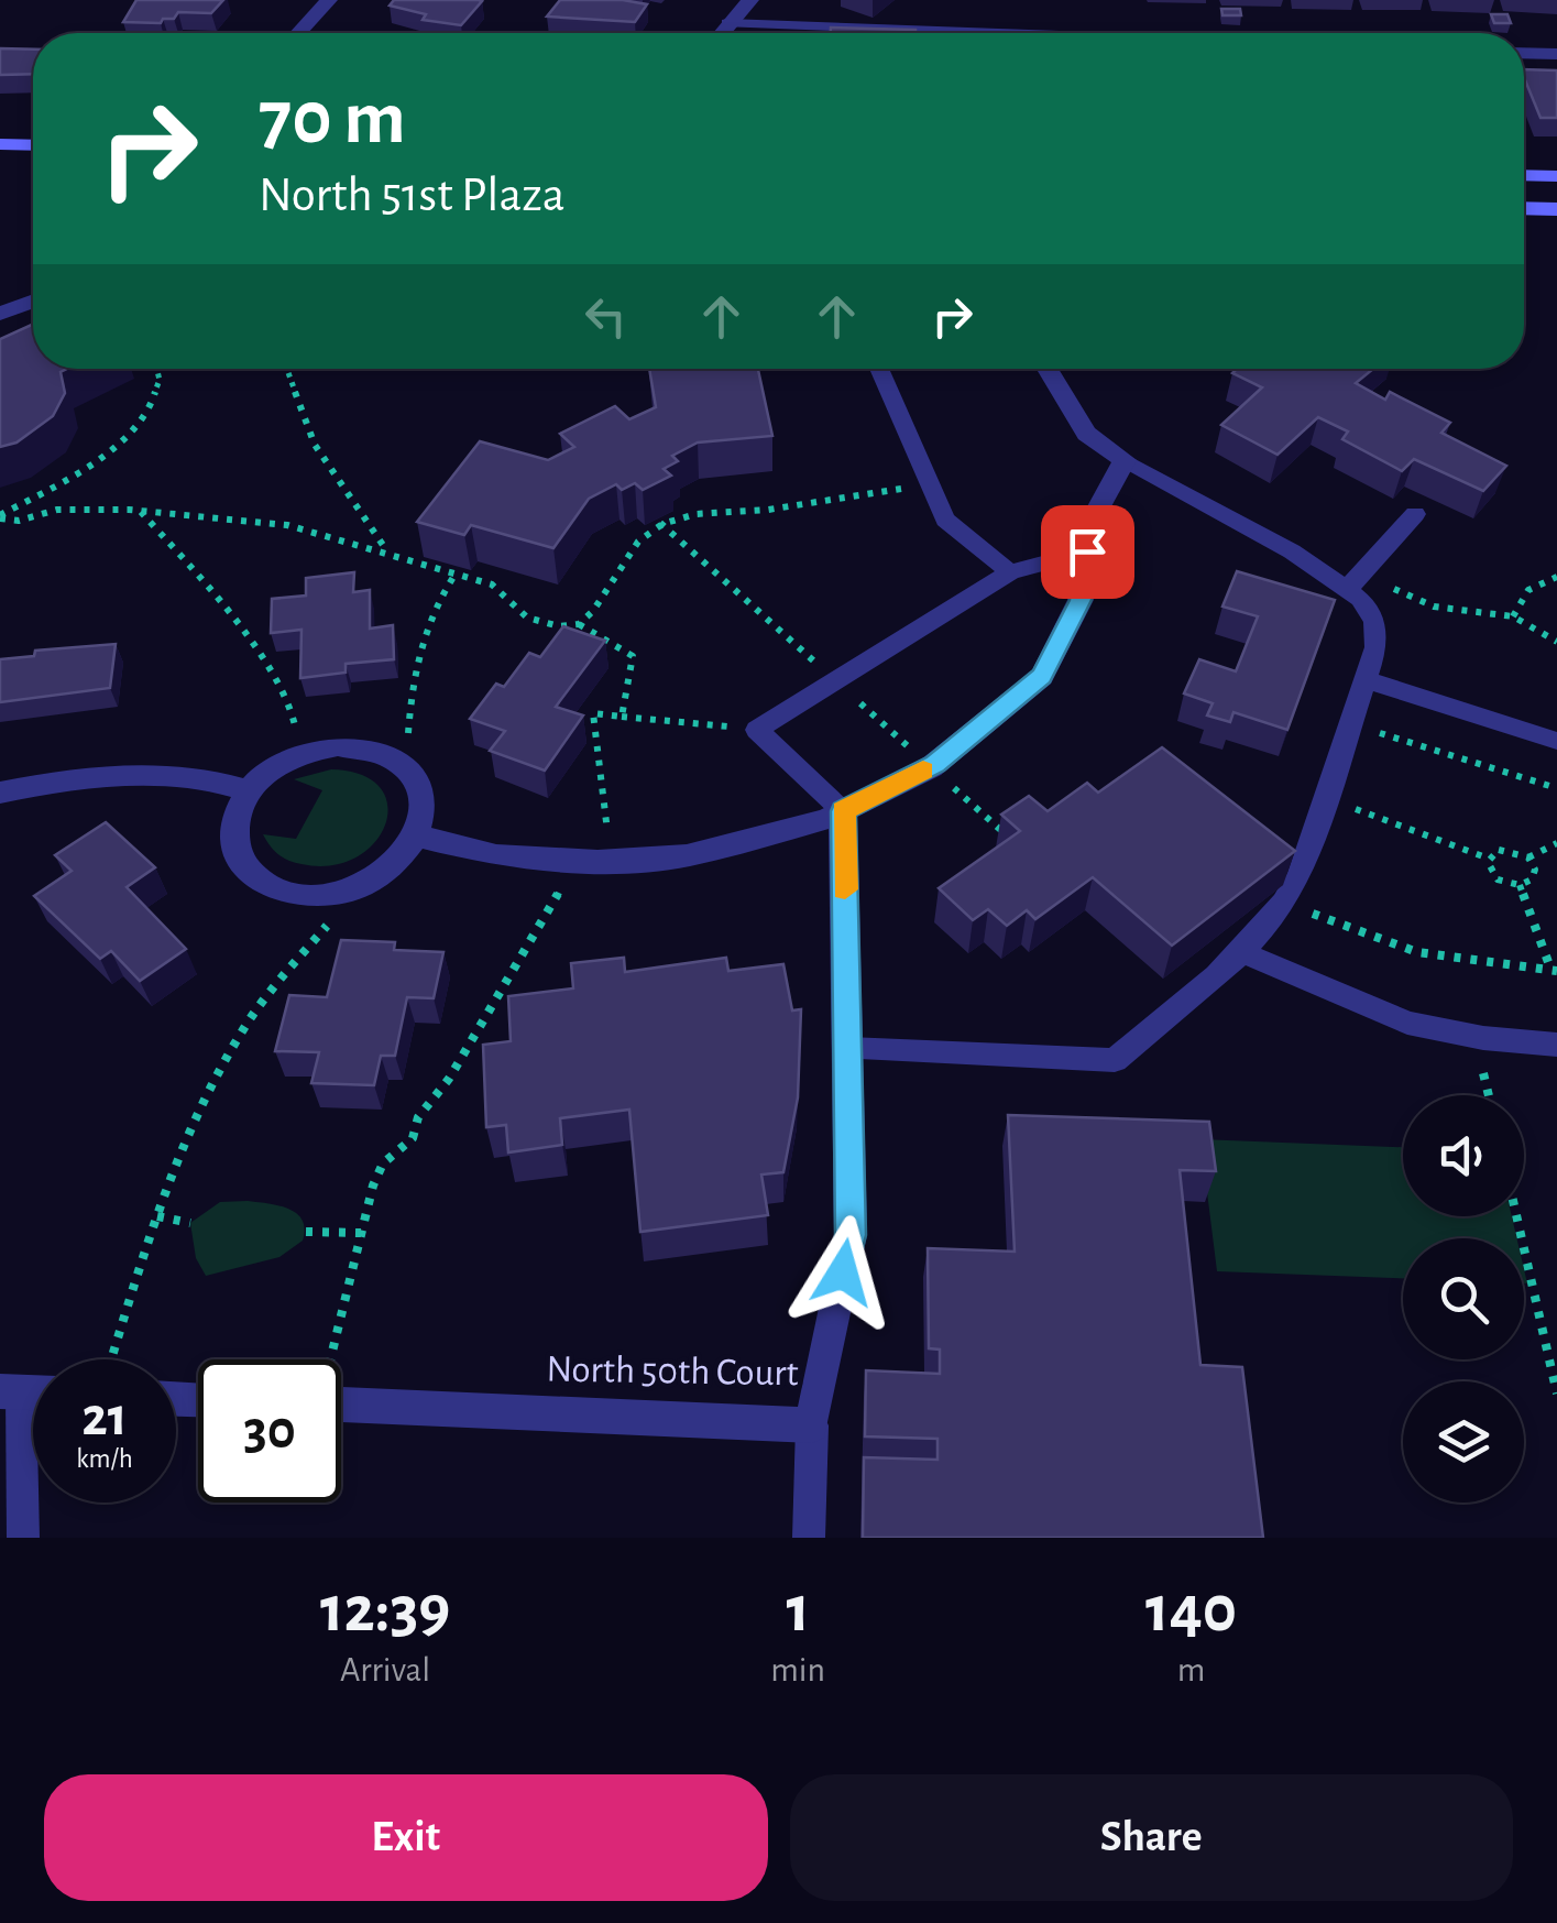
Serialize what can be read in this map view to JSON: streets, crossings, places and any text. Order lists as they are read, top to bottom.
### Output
{
  "streets": {
    "street": ["North 50th Court"]
  },
  "page": {
    "turn": ["70 m", "North 51st Plaza"],
    "speed": "21 km/h",
    "limit": "30",
    "eta": [
      "12:39",
      "Arrival",
      "1",
      "min",
      "140",
      "m"
    ],
    "buttons": ["Exit", "Share"]
  }
}
